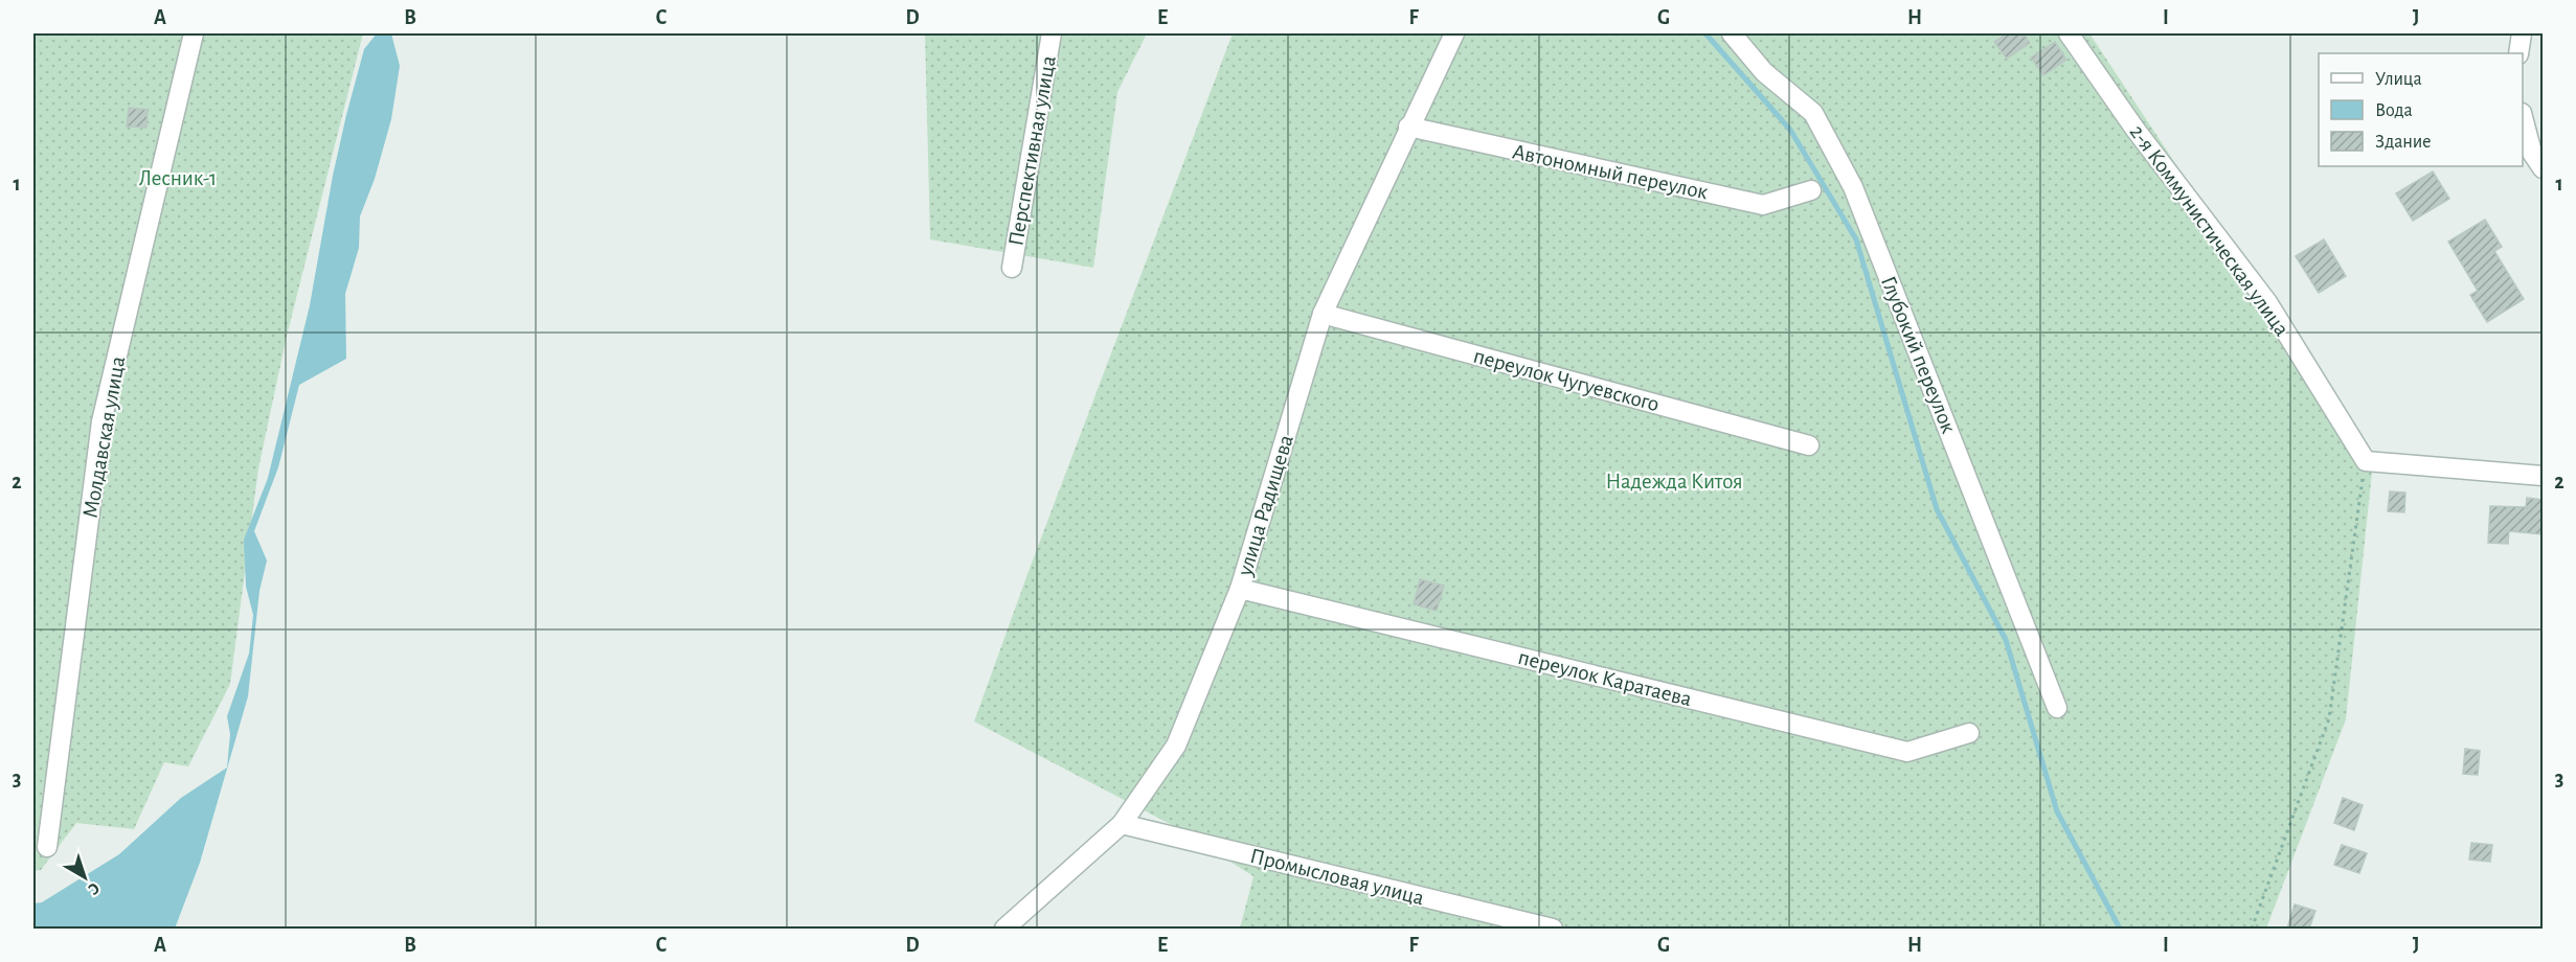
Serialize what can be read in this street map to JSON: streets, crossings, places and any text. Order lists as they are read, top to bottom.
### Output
{
  "streets": {
    "street": [
      "Перспективная улица",
      "Автономный переулок",
      "2-я Коммунистическая улица",
      "Глубокий переулок",
      "переулок Чугуевского",
      "Молдавская улица",
      "улица Радищева",
      "переулок Каратаева",
      "Промысловая улица"
    ]
  },
  "crossings": [
    ["Автономный переулок", "улица Радищева"],
    ["переулок Чугуевского", "улица Радищева"],
    ["улица Радищева", "переулок Каратаева"],
    ["улица Радищева", "Промысловая улица"]
  ],
  "parks": ["Лесник-1", "Надежда Китоя"],
  "legend": ["Улица", "Вода", "Здание"],
  "north": "bottom right",
  "grid": {
    "columns": [
      "A",
      "B",
      "C",
      "D",
      "E",
      "F",
      "G",
      "H",
      "I",
      "J"
    ],
    "rows": ["1", "2", "3"]
  }
}
